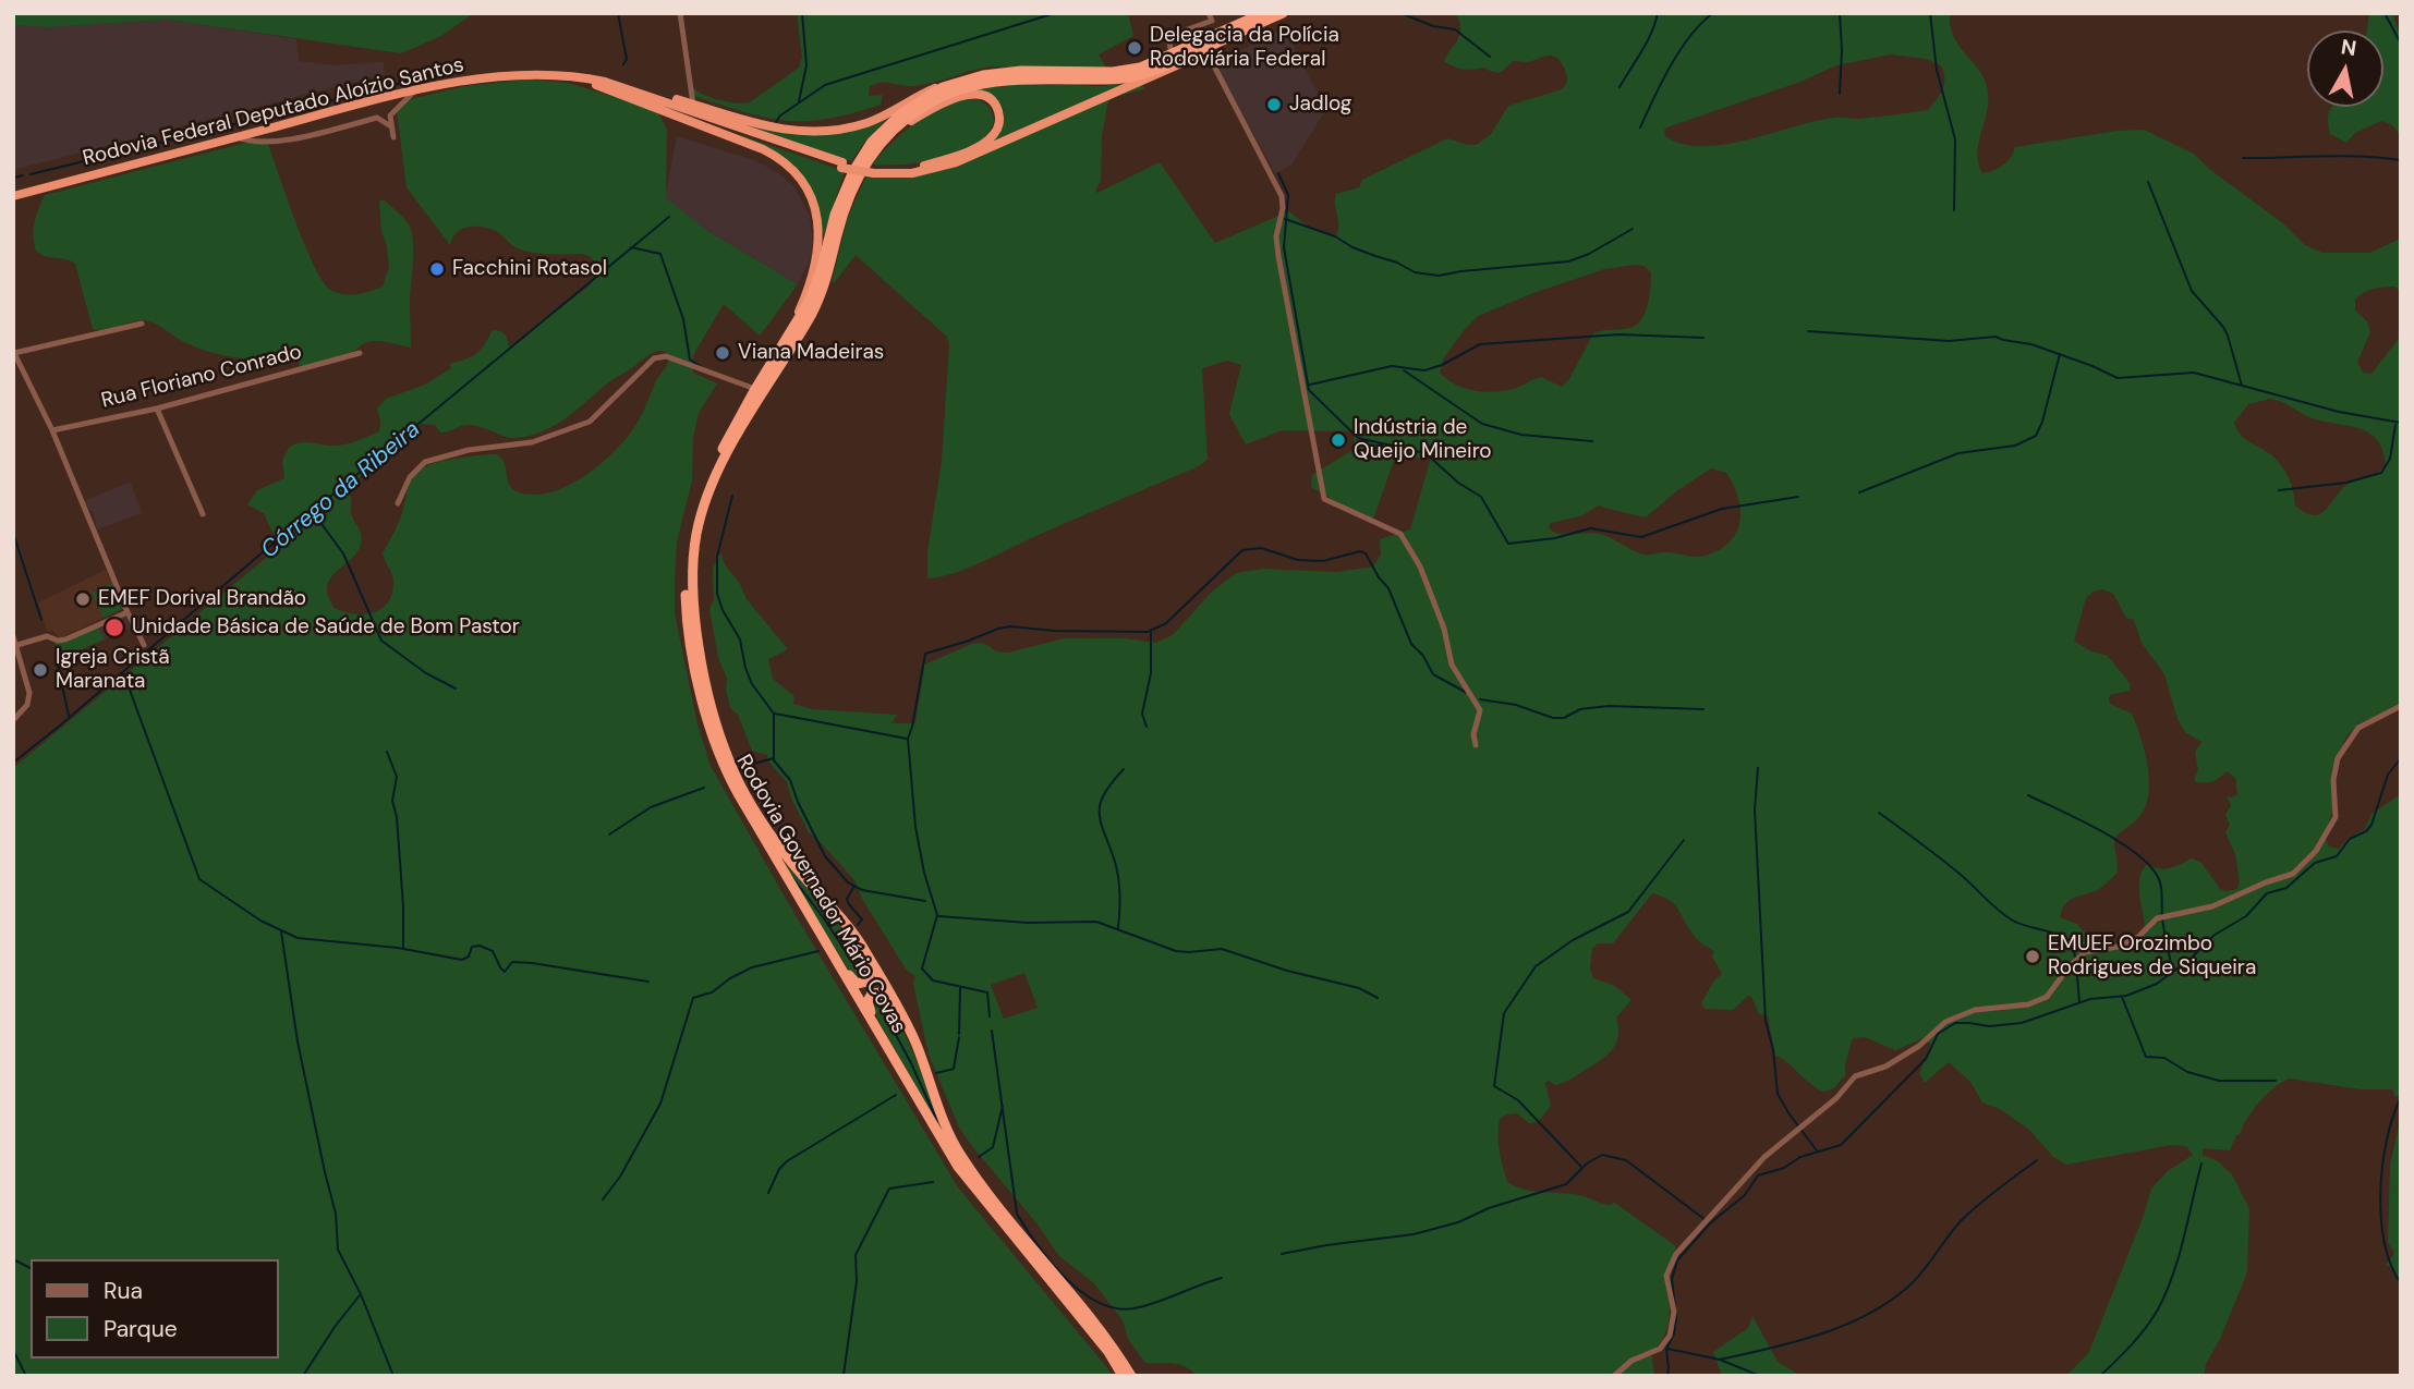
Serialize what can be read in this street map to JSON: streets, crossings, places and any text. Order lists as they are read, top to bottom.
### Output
{
  "streets": {
    "highway": ["Rodovia Federal Deputado Aloízio Santos", "Rodovia Governador Mário Covas"],
    "street": ["Rua Floriano Conrado"]
  },
  "water": ["Córrego da Ribeira"],
  "places": [
    "Delegacia da Polícia Rodoviária Federal",
    "Jadlog",
    "Facchini Rotasol",
    "Viana Madeiras",
    "Indústria de Queijo Mineiro",
    "EMEF Dorival Brandão",
    "Unidade Básica de Saúde de Bom Pastor",
    "Igreja Cristã Maranata",
    "EMUEF Orozimbo Rodrigues de Siqueira"
  ],
  "legend": ["Rua", "Parque"],
  "north": "top"
}
